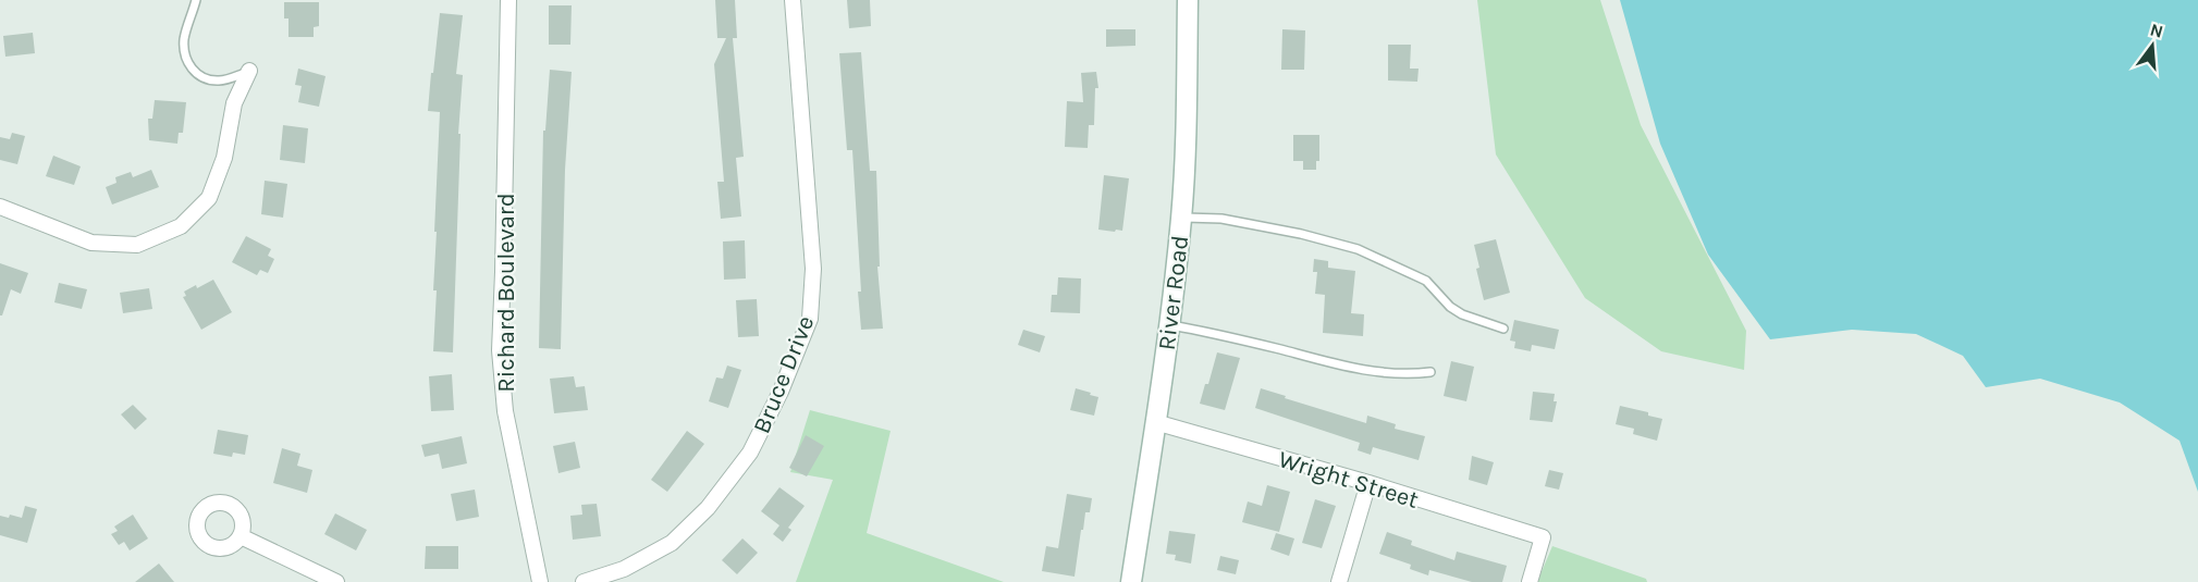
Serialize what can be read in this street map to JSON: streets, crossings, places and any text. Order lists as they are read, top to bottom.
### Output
{
  "streets": {
    "main road": ["River Road"],
    "street": ["Richard Boulevard", "Bruce Drive", "Wright Street"]
  },
  "crossings": [
    ["River Road", "Wright Street"]
  ],
  "north": "top"
}
